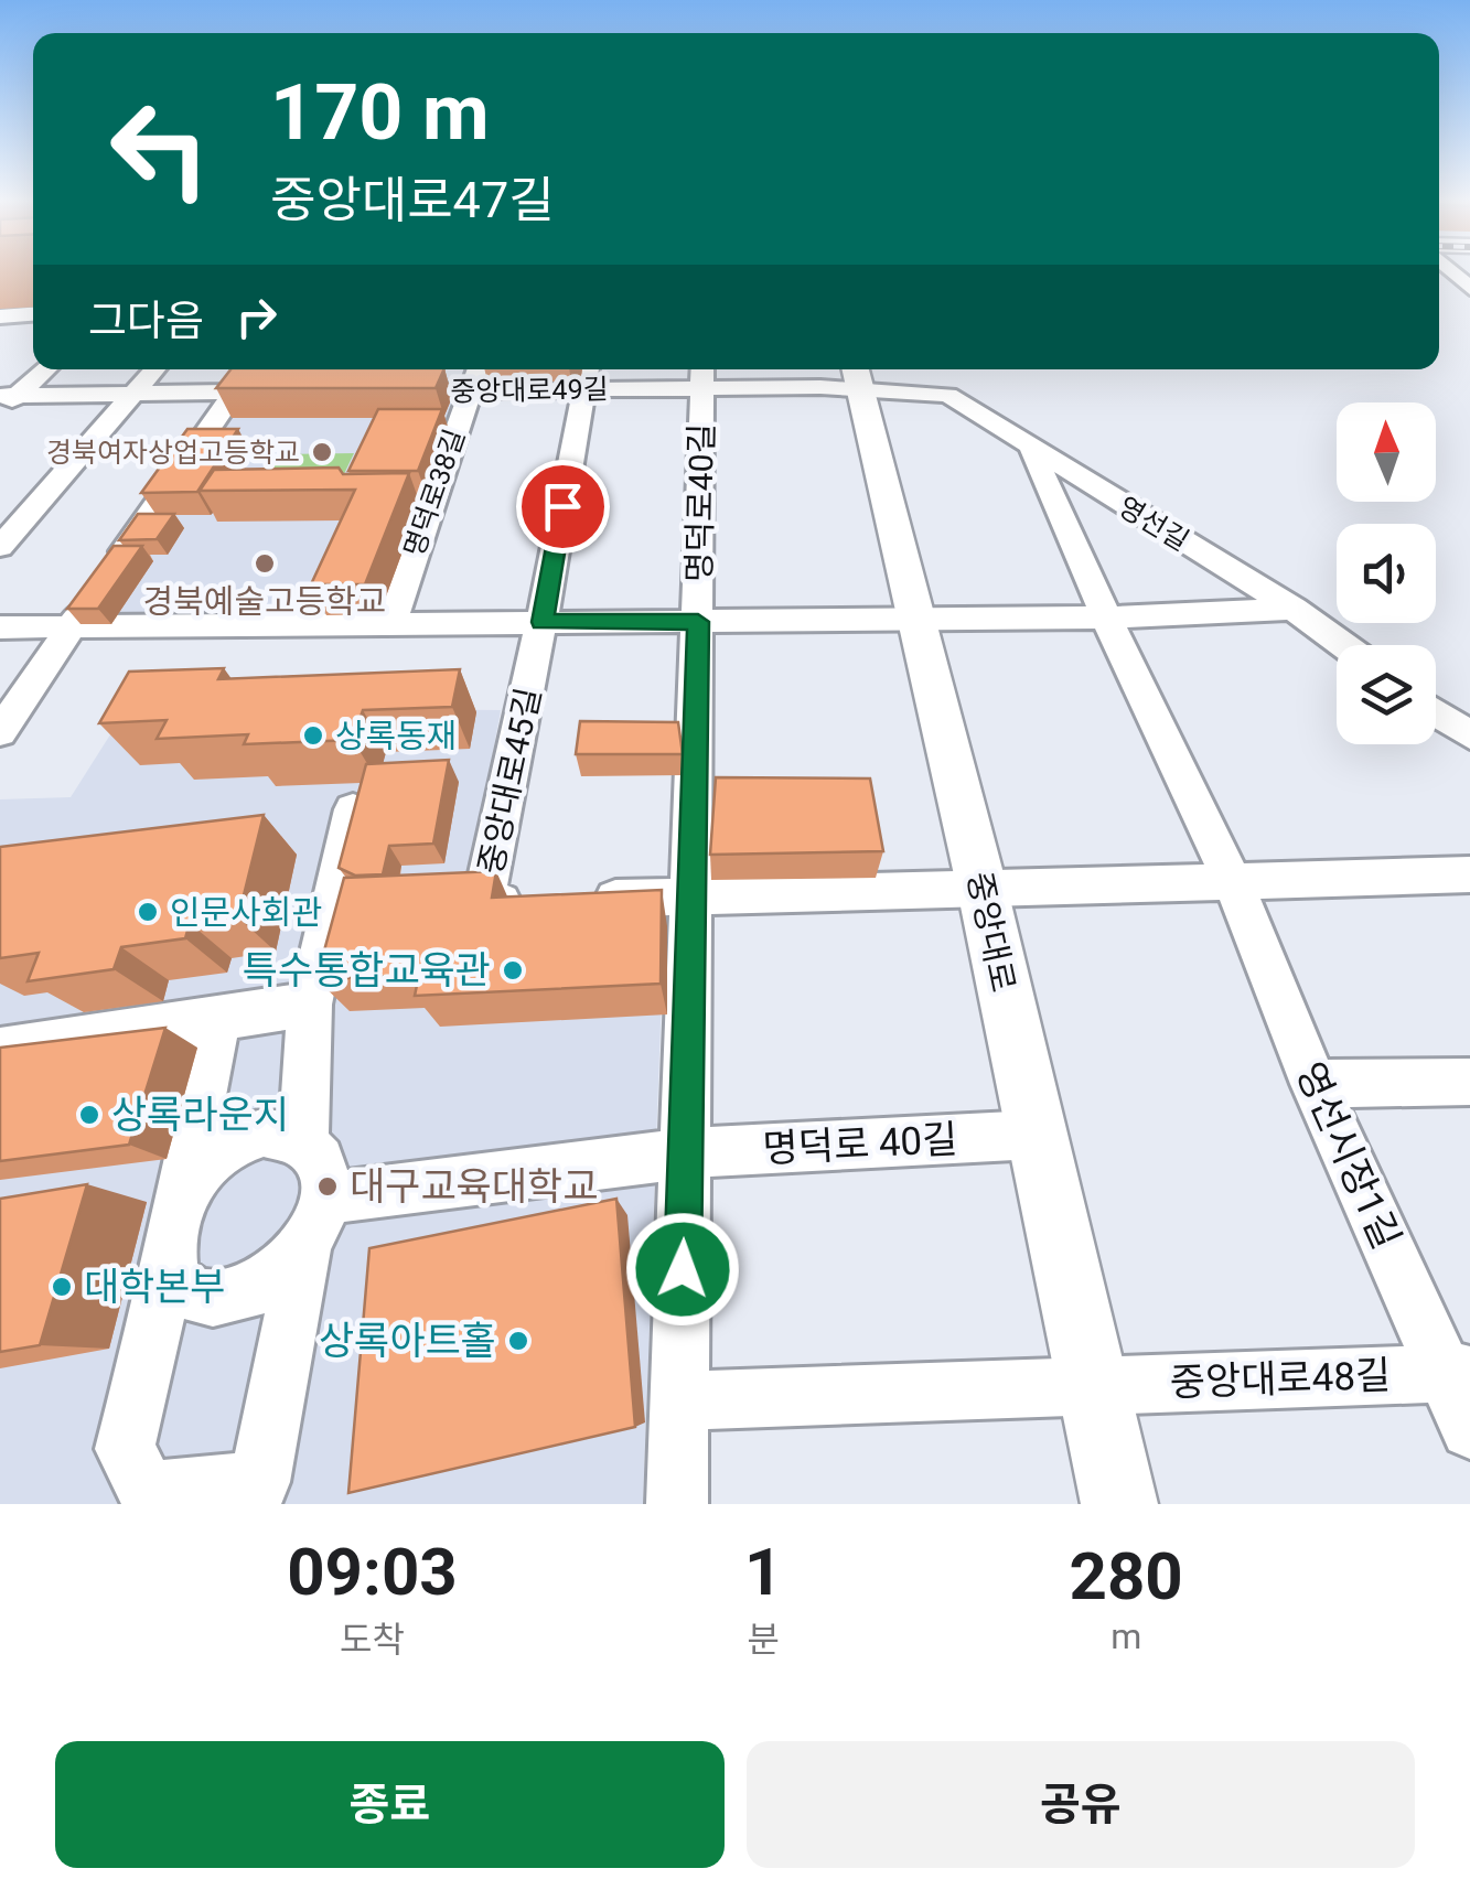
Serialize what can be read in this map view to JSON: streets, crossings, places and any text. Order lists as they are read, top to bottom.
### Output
{
  "streets": {
    "main road": ["중앙대로"],
    "street": [
      "중앙대로49길",
      "명덕로38길",
      "명덕로40길",
      "영선길",
      "중앙대로45길",
      "명덕로 40길",
      "영선시장1길",
      "중앙대로48길"
    ]
  },
  "crossings": [
    ["중앙대로49길", "명덕로38길"],
    ["중앙대로49길", "명덕로40길"],
    ["중앙대로49길", "영선길"],
    ["중앙대로49길", "중앙대로45길"],
    ["중앙대로49길", "중앙대로"],
    ["명덕로40길", "명덕로 40길"],
    ["명덕로40길", "중앙대로48길"],
    ["영선길", "영선시장1길"],
    ["중앙대로", "명덕로 40길"],
    ["중앙대로", "중앙대로48길"],
    ["영선시장1길", "중앙대로48길"]
  ],
  "places": [
    "경북여자상업고등학교",
    "경북예술고등학교",
    "상록동재",
    "인문사회관",
    "특수통합교육관",
    "상록라운지",
    "대구교육대학교",
    "대학본부",
    "상록아트홀"
  ],
  "north": "top",
  "page": {
    "turn": ["170 m", "중앙대로47길"],
    "then": "그다음",
    "eta": [
      "09:03",
      "도착",
      "1",
      "분",
      "280",
      "m"
    ],
    "buttons": ["종료", "공유"]
  }
}
